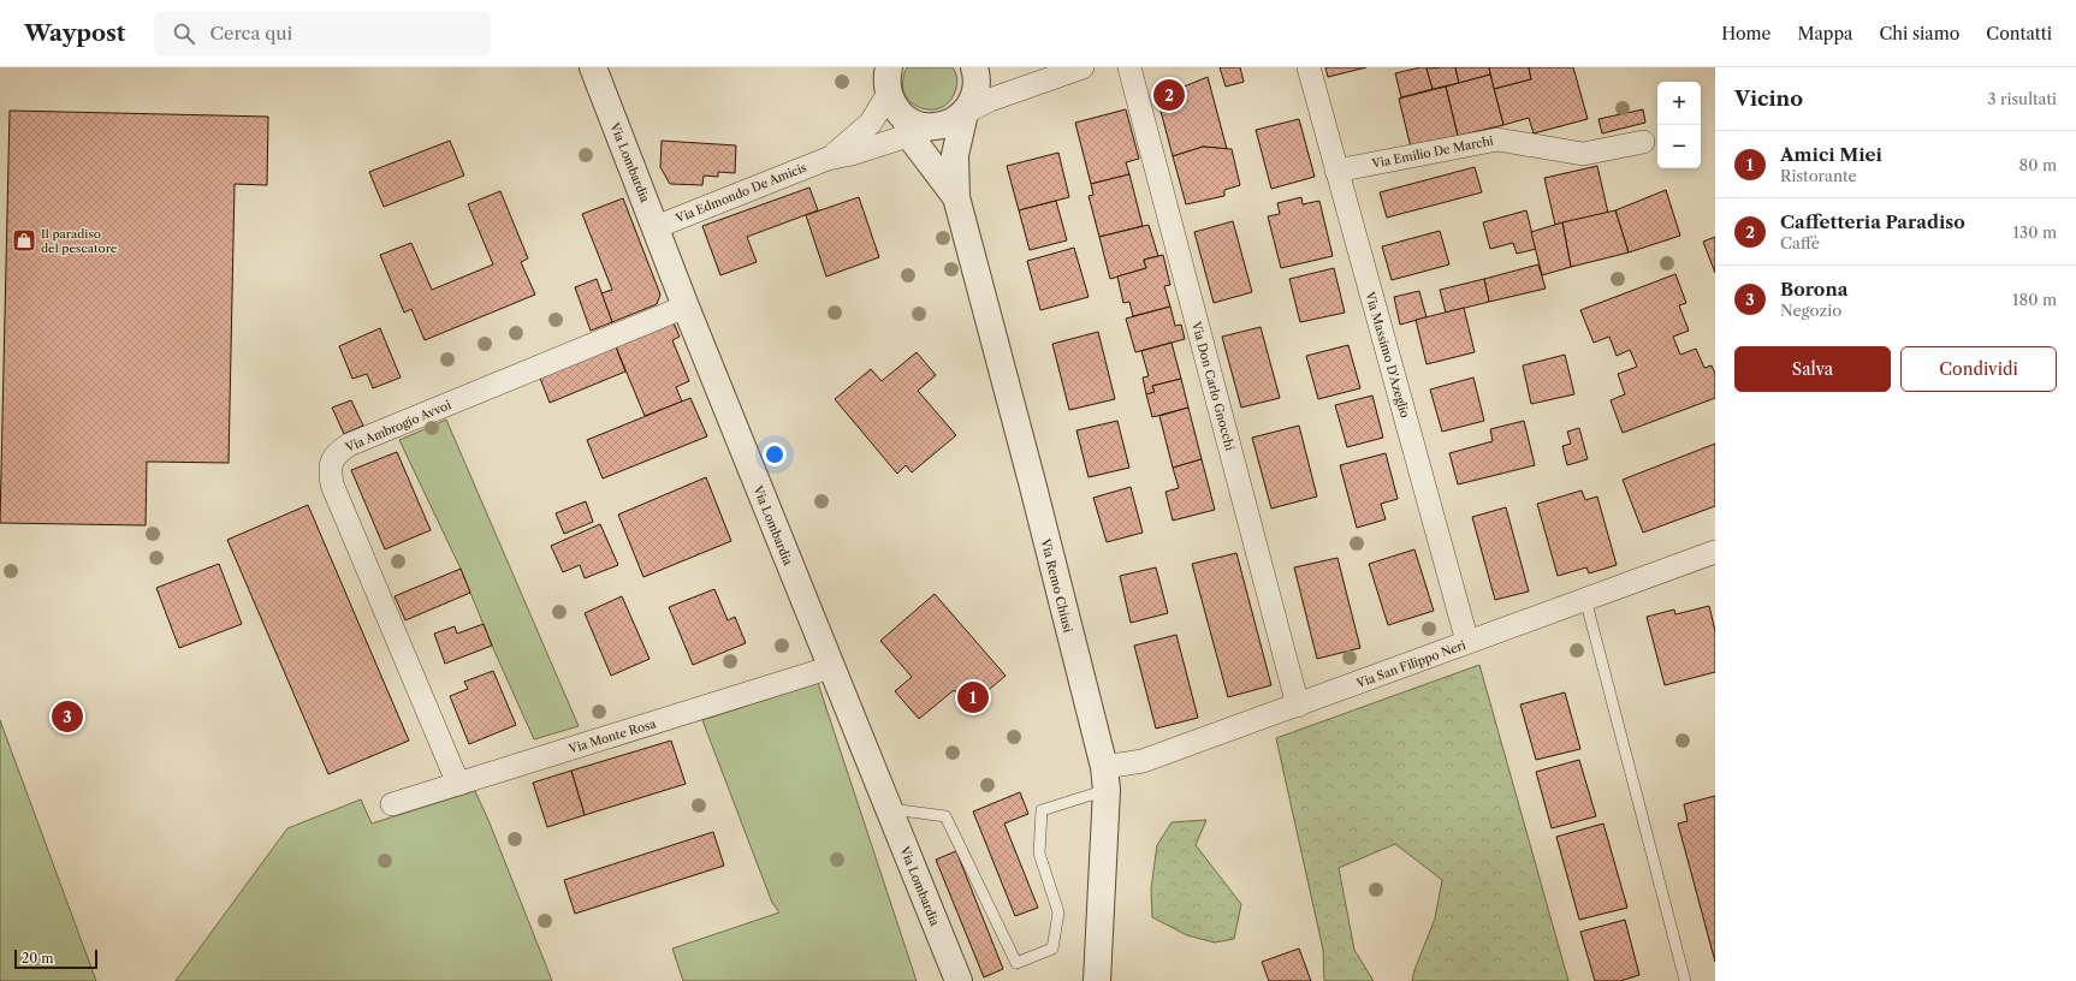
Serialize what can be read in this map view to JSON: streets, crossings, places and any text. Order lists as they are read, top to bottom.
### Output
{
  "streets": {
    "street": [
      "Via Emilio De Marchi",
      "Via Lombardia",
      "Via Edmondo De Amicis",
      "Via Massimo D'Azeglio",
      "Via Don Carlo Gnocchi",
      "Via Ambrogio Avvoi",
      "Via Remo Chiusi",
      "Via San Filippo Neri",
      "Via Monte Rosa"
    ]
  },
  "crossings": [
    ["Via Emilio De Marchi", "Via Massimo D'Azeglio"],
    ["Via Lombardia", "Via Edmondo De Amicis"],
    ["Via Lombardia", "Via Ambrogio Avvoi"],
    ["Via Lombardia", "Via Monte Rosa"],
    ["Via Edmondo De Amicis", "Via Remo Chiusi"],
    ["Via Massimo D'Azeglio", "Via San Filippo Neri"],
    ["Via Don Carlo Gnocchi", "Via San Filippo Neri"],
    ["Via Ambrogio Avvoi", "Via Monte Rosa"],
    ["Via Remo Chiusi", "Via San Filippo Neri"]
  ],
  "places": {
    "shop": ["Il paradiso del pescatore"]
  },
  "scale_bar": "20 m",
  "page": {
    "header": "Waypost",
    "search": "Cerca qui",
    "nav": [
      "Home",
      "Mappa",
      "Chi siamo",
      "Contatti"
    ],
    "heading": ["Vicino", "3 risultati"],
    "pins": ["2", "1", "3"],
    "map_buttons": ["+", "−"],
    "list": [
      {
        "mark": "1",
        "name": "Amici Miei",
        "note": "Ristorante",
        "value": "80 m"
      },
      {
        "mark": "2",
        "name": "Caffetteria Paradiso",
        "note": "Caffè",
        "value": "130 m"
      },
      {
        "mark": "3",
        "name": "Borona",
        "note": "Negozio",
        "value": "180 m"
      }
    ],
    "buttons": ["Salva", "Condividi"],
    "scale": "20 m"
  }
}
